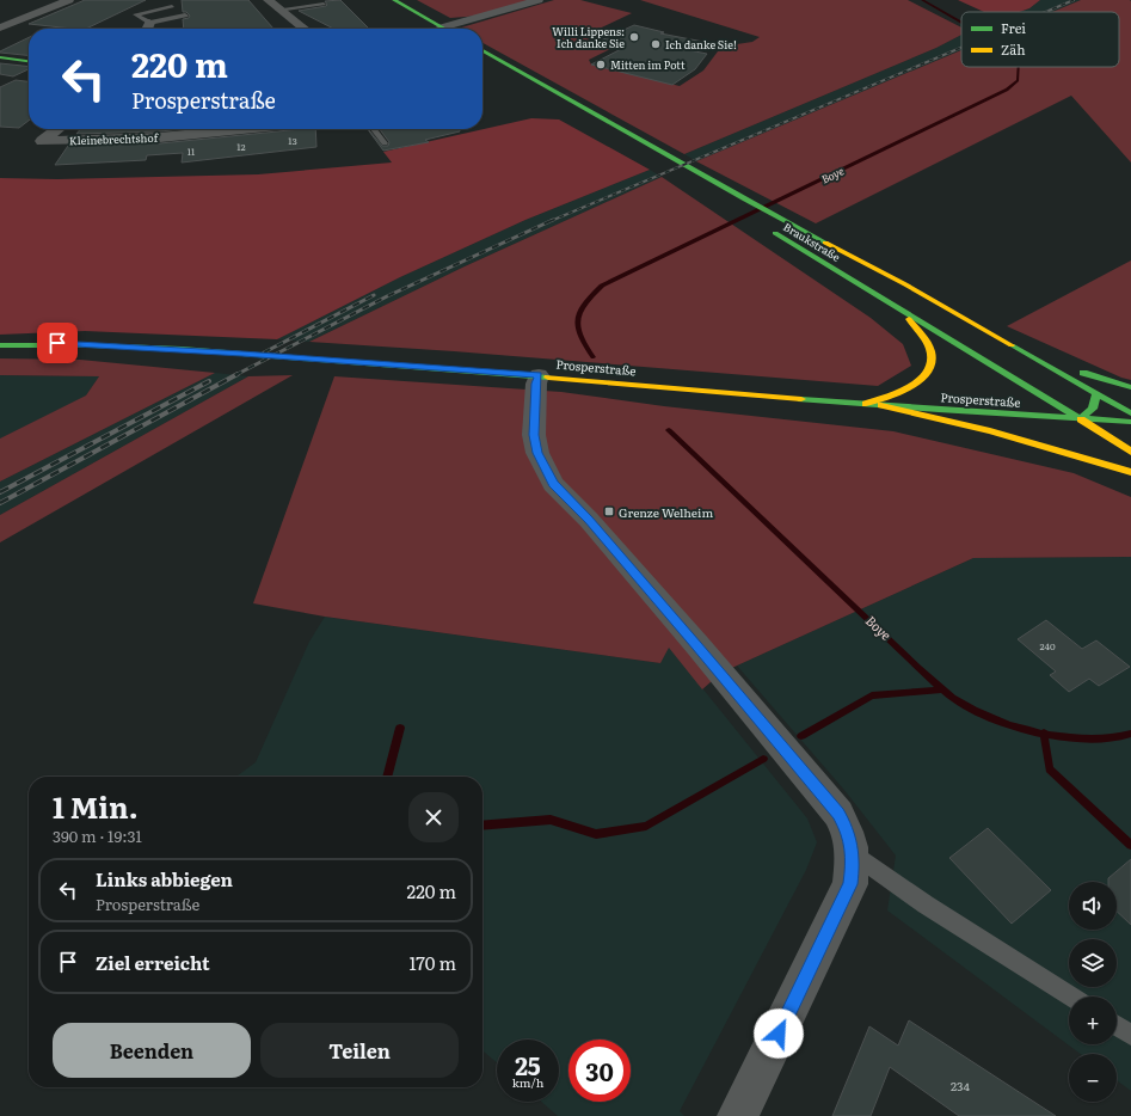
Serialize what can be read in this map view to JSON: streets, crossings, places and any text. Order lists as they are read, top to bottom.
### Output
{
  "streets": {
    "main road": ["Braukstraße", "Prosperstraße"],
    "street": ["Kleinebrechtshof"]
  },
  "crossings": [
    ["Braukstraße", "Prosperstraße"]
  ],
  "water": ["Boye"],
  "places": {
    "other": ["Willi Lippens: Ich danke Sie", "Ich danke Sie!", "Mitten im Pott"],
    "transit": ["Grenze Welheim"]
  },
  "house_numbers": [
    "13",
    "12",
    "11",
    "240",
    "234"
  ],
  "legend": ["Frei", "Zäh"],
  "page": {
    "turn": ["220 m", "Prosperstraße"],
    "heading": ["1 Min.", "390 m · 19:31"],
    "list": [
      {
        "name": "Links abbiegen",
        "note": "Prosperstraße",
        "value": "220 m"
      },
      {
        "name": "Ziel erreicht",
        "value": "170 m"
      }
    ],
    "map_buttons": ["+", "−"],
    "buttons": ["Beenden", "Teilen"],
    "speed": "25 km/h",
    "limit": "30"
  }
}
